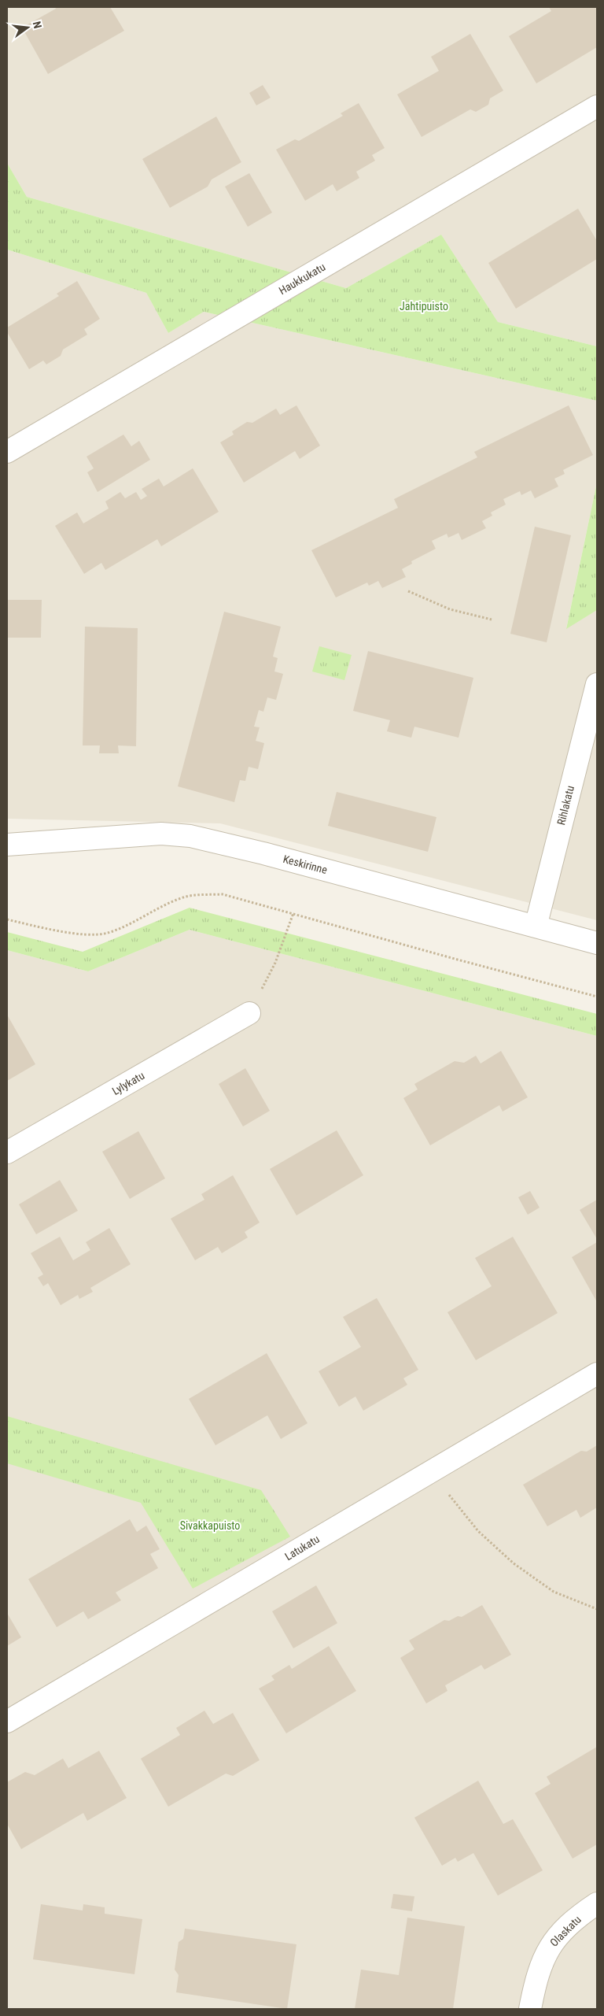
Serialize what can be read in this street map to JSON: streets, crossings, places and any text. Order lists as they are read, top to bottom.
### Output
{
  "streets": {
    "street": [
      "Haukkukatu",
      "Rihlakatu",
      "Keskirinne",
      "Lylykatu",
      "Latukatu",
      "Olaskatu"
    ]
  },
  "crossings": [
    ["Rihlakatu", "Keskirinne"]
  ],
  "parks": ["Jahtipuisto", "Sivakkapuisto"],
  "north": "right"
}
